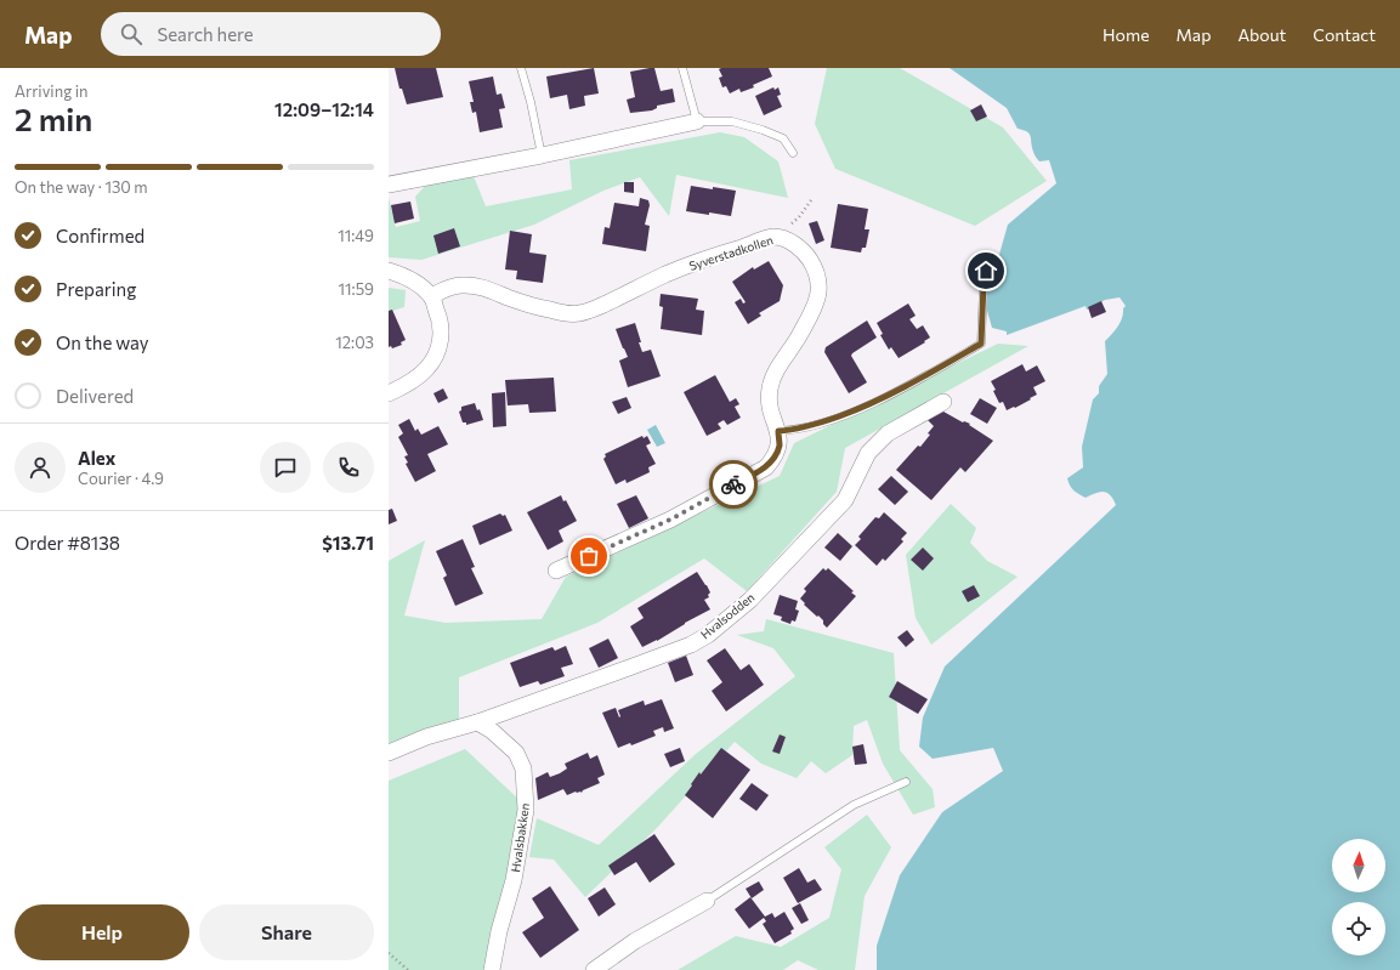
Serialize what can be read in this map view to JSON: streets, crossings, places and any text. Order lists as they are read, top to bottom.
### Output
{
  "streets": {
    "street": ["Syverstadkollen", "Hvalsodden", "Hvalsbakken"]
  },
  "crossings": [
    ["Hvalsodden", "Hvalsbakken"]
  ],
  "north": "top",
  "page": {
    "header": "Map",
    "search": "Search here",
    "nav": [
      "Home",
      "Map",
      "About",
      "Contact"
    ],
    "heading": ["2 min", "Arriving in", "12:09–12:14"],
    "panel": [
      "Alex",
      "Courier · 4.9",
      "Order #8138",
      "$13.71"
    ],
    "bar": "On the way · 130 m",
    "list": [
      ["Confirmed", "11:49"],
      ["Preparing", "11:59"],
      ["On the way", "12:03"],
      "Delivered"
    ],
    "buttons": ["Help", "Share"]
  }
}
